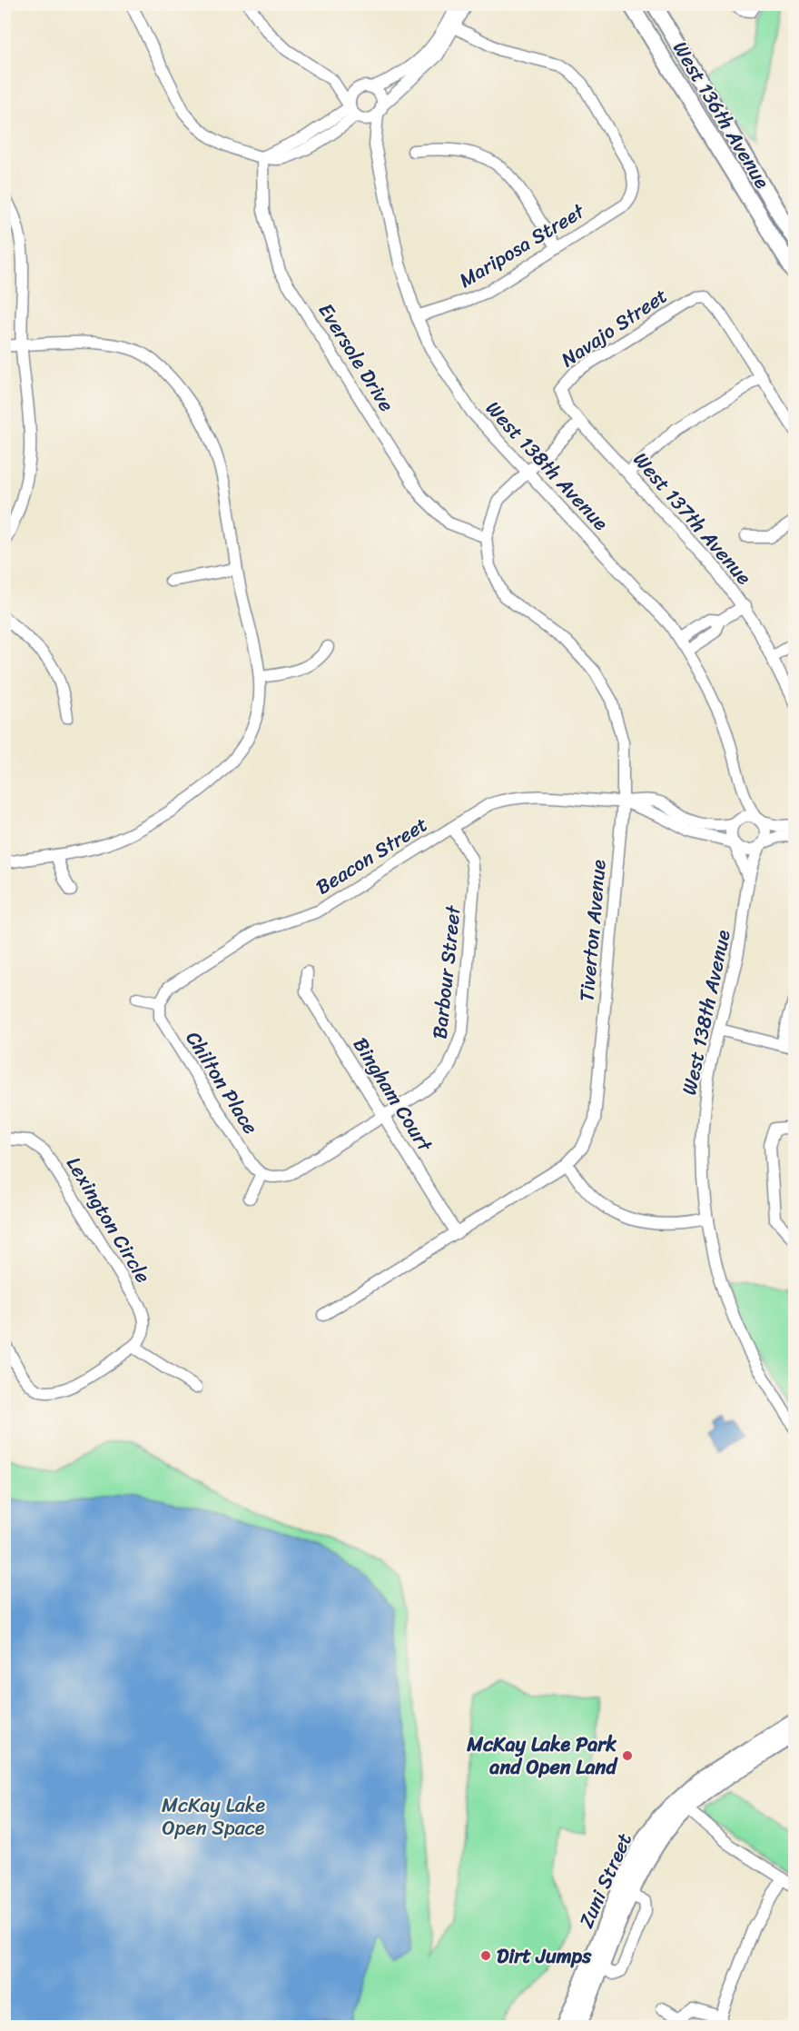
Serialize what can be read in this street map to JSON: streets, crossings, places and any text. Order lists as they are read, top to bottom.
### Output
{
  "streets": {
    "main road": ["West 136th Avenue", "Zuni Street"],
    "street": [
      "Mariposa Street",
      "Navajo Street",
      "Eversole Drive",
      "West 138th Avenue",
      "West 137th Avenue",
      "Beacon Street",
      "Tiverton Avenue",
      "Barbour Street",
      "Chilton Place",
      "Bingham Court",
      "Lexington Circle"
    ]
  },
  "crossings": [
    ["Mariposa Street", "West 138th Avenue"],
    ["Navajo Street", "West 137th Avenue"],
    ["Eversole Drive", "Tiverton Avenue"],
    ["West 138th Avenue", "Beacon Street"],
    ["West 138th Avenue", "Tiverton Avenue"],
    ["Beacon Street", "Tiverton Avenue"],
    ["Beacon Street", "Barbour Street"],
    ["Beacon Street", "Chilton Place"],
    ["Tiverton Avenue", "Bingham Court"],
    ["Barbour Street", "Chilton Place"],
    ["Barbour Street", "Bingham Court"]
  ],
  "parks": ["McKay Lake Open Space"],
  "places": ["McKay Lake Park and Open Land", "Dirt Jumps"]
}
